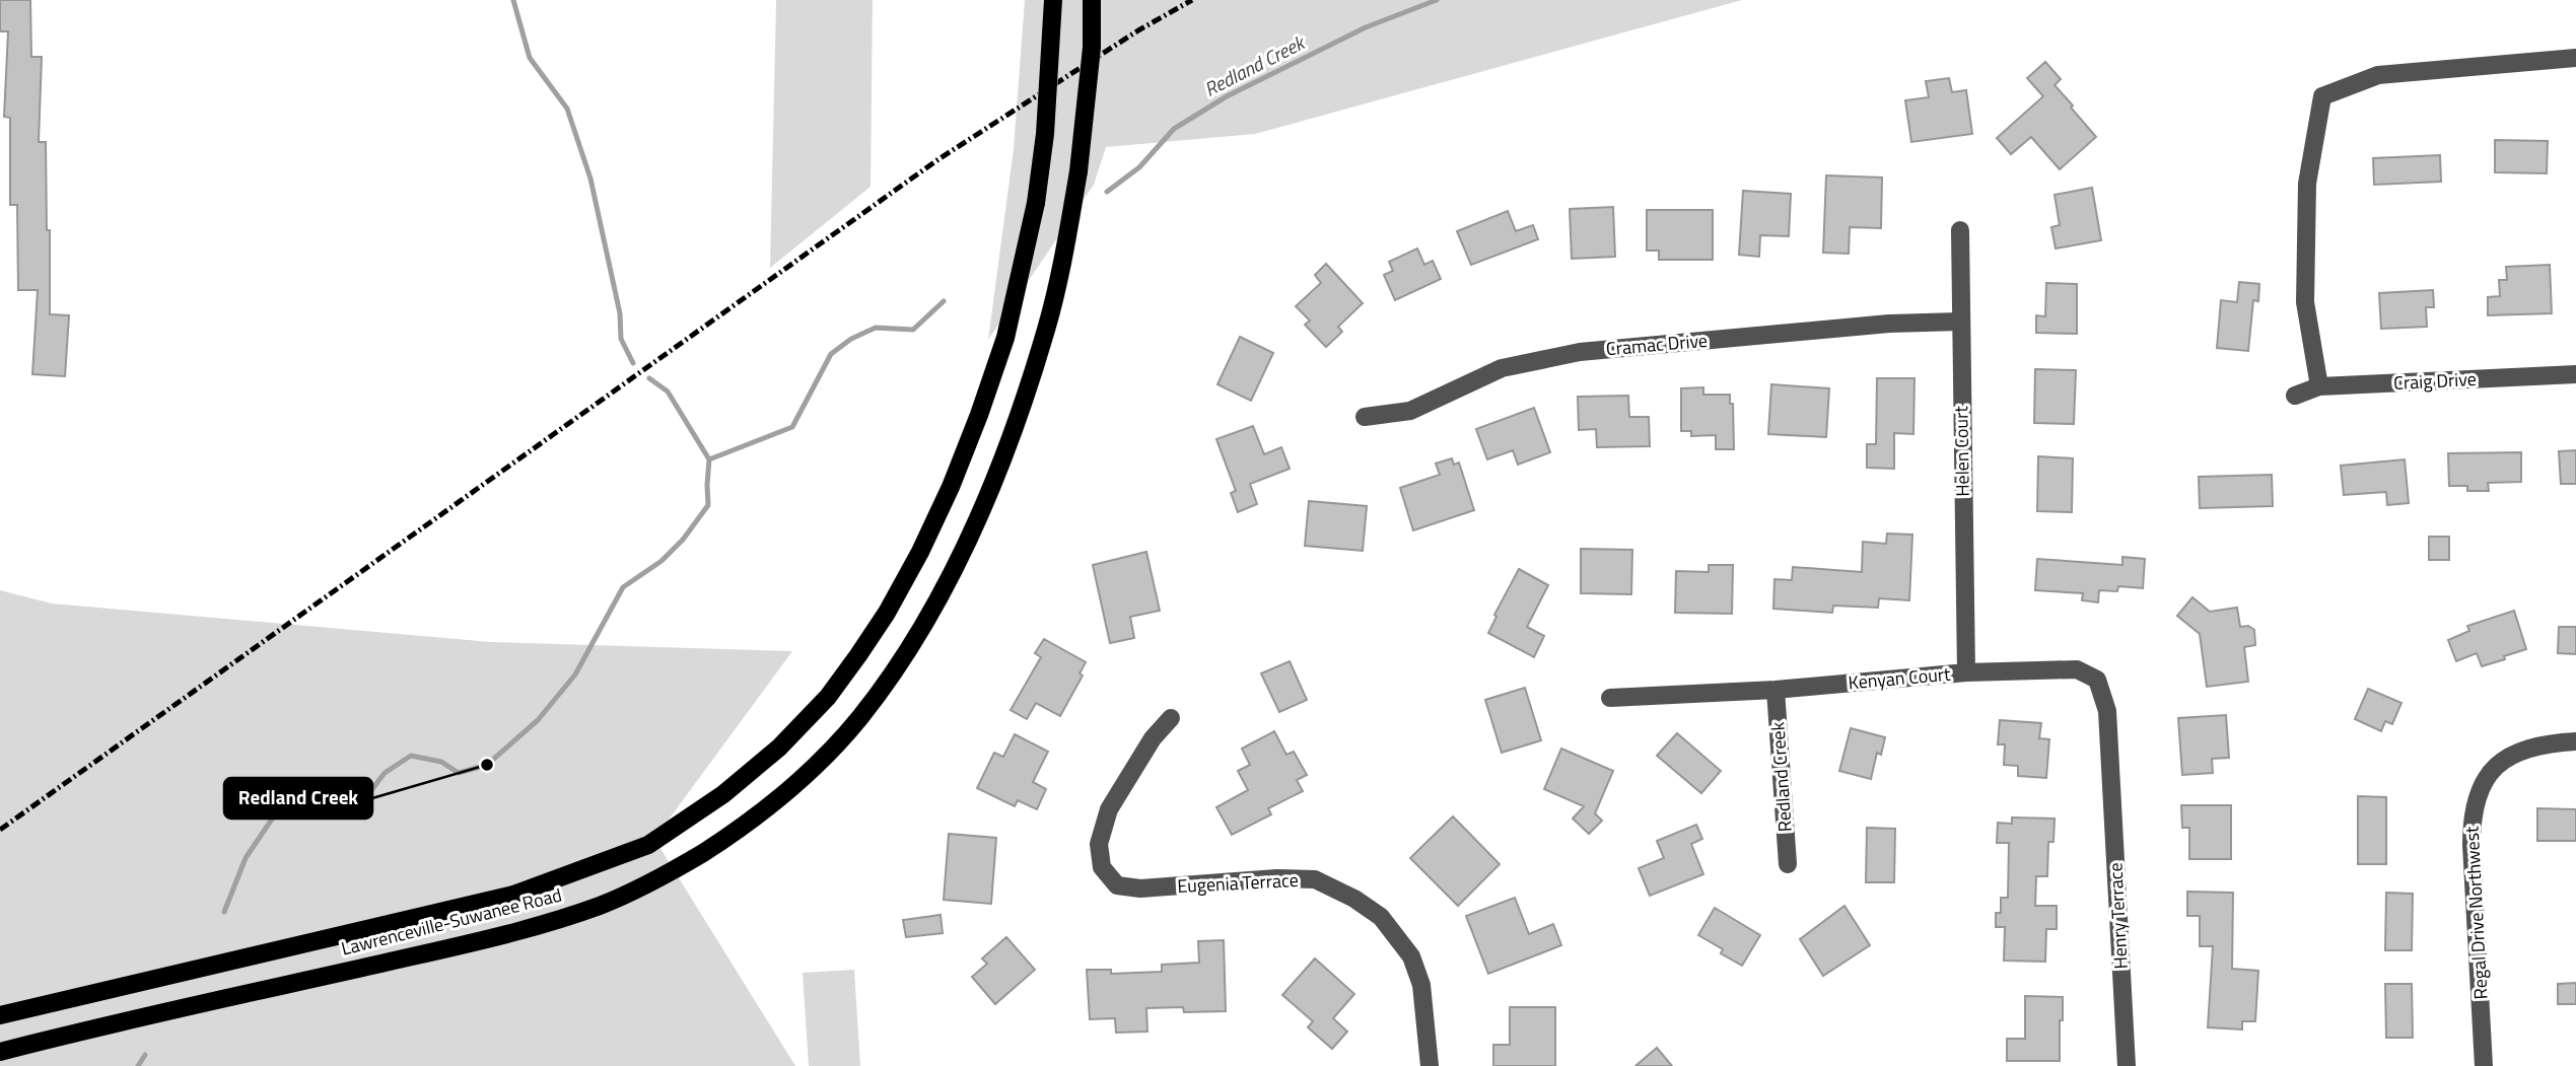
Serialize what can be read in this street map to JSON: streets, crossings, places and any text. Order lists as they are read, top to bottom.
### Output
{
  "streets": {
    "main road": ["Lawrenceville-Suwanee Road"],
    "street": [
      "Cramac Drive",
      "Craig Drive",
      "Helen Court",
      "Kenyan Court",
      "Redland Creek",
      "Eugenia Terrace",
      "Regal Drive Northwest",
      "Henry Terrace"
    ]
  },
  "crossings": [
    ["Cramac Drive", "Helen Court"],
    ["Helen Court", "Kenyan Court"],
    ["Kenyan Court", "Redland Creek"],
    ["Kenyan Court", "Henry Terrace"]
  ],
  "water": ["Redland Creek"],
  "places": ["Redland Creek"]
}
